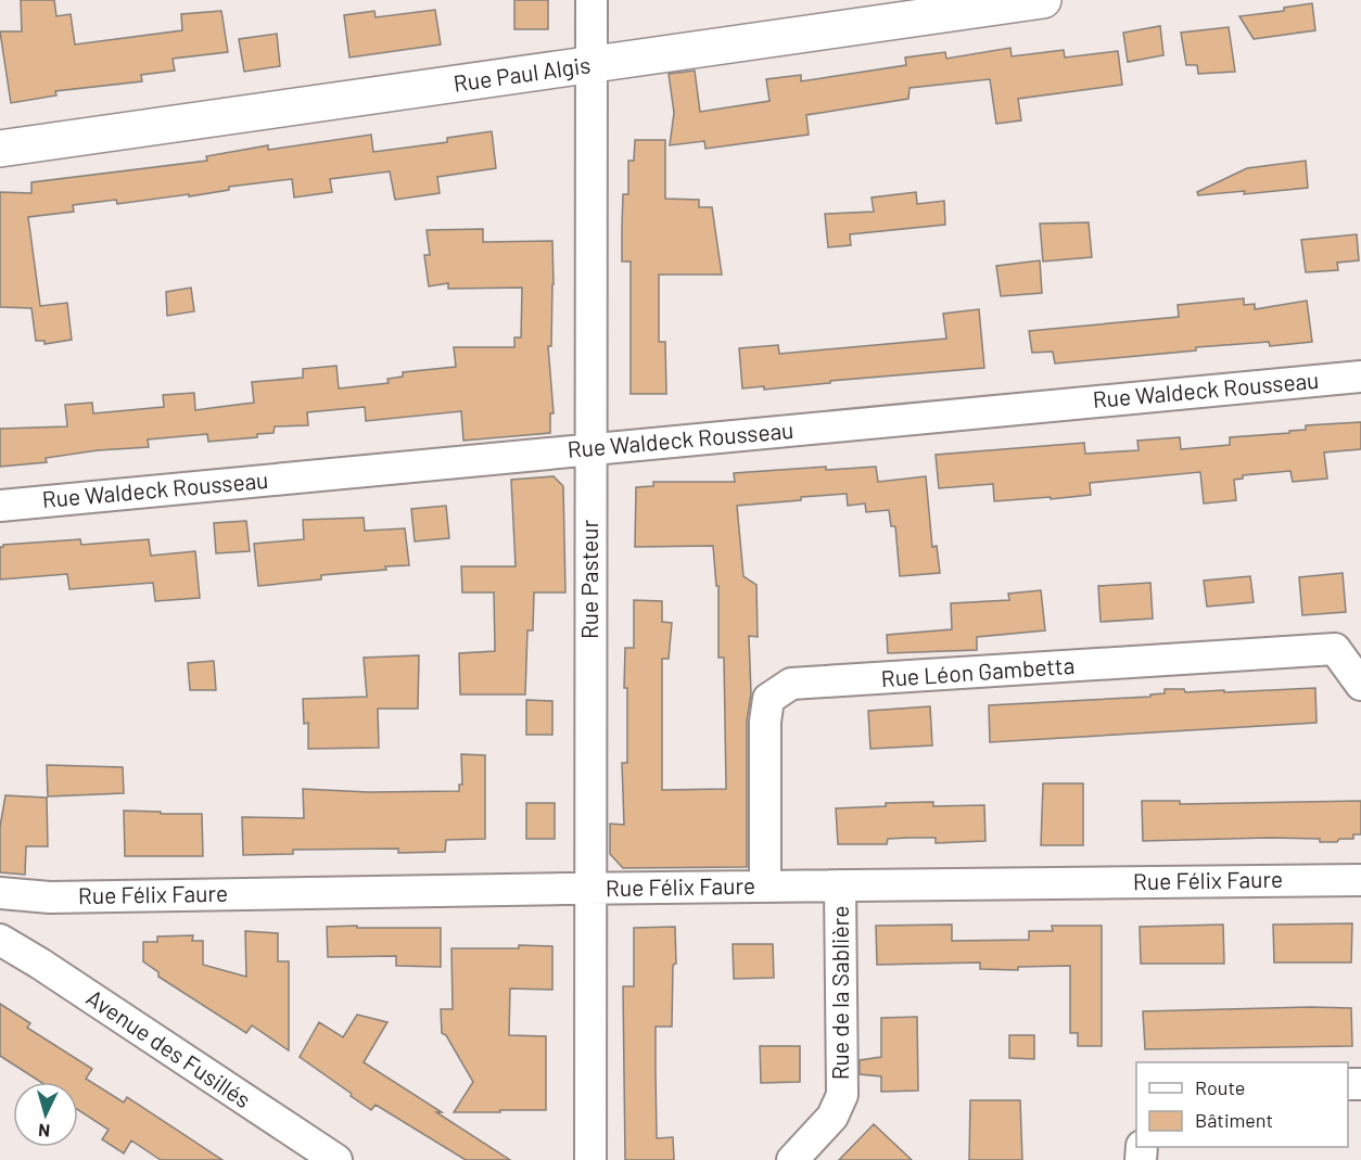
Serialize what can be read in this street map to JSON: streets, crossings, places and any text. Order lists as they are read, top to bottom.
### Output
{
  "streets": {
    "street": [
      "Rue Paul Algis",
      "Rue Waldeck Rousseau",
      "Rue Pasteur",
      "Rue Léon Gambetta",
      "Rue Félix Faure",
      "Rue de la Sablière",
      "Avenue des Fusillés"
    ]
  },
  "crossings": [
    ["Rue Paul Algis", "Rue Pasteur"],
    ["Rue Waldeck Rousseau", "Rue Pasteur"],
    ["Rue Pasteur", "Rue Félix Faure"],
    ["Rue Léon Gambetta", "Rue Félix Faure"],
    ["Rue Félix Faure", "Rue de la Sablière"]
  ],
  "legend": ["Route", "Bâtiment"],
  "north": "bottom"
}
